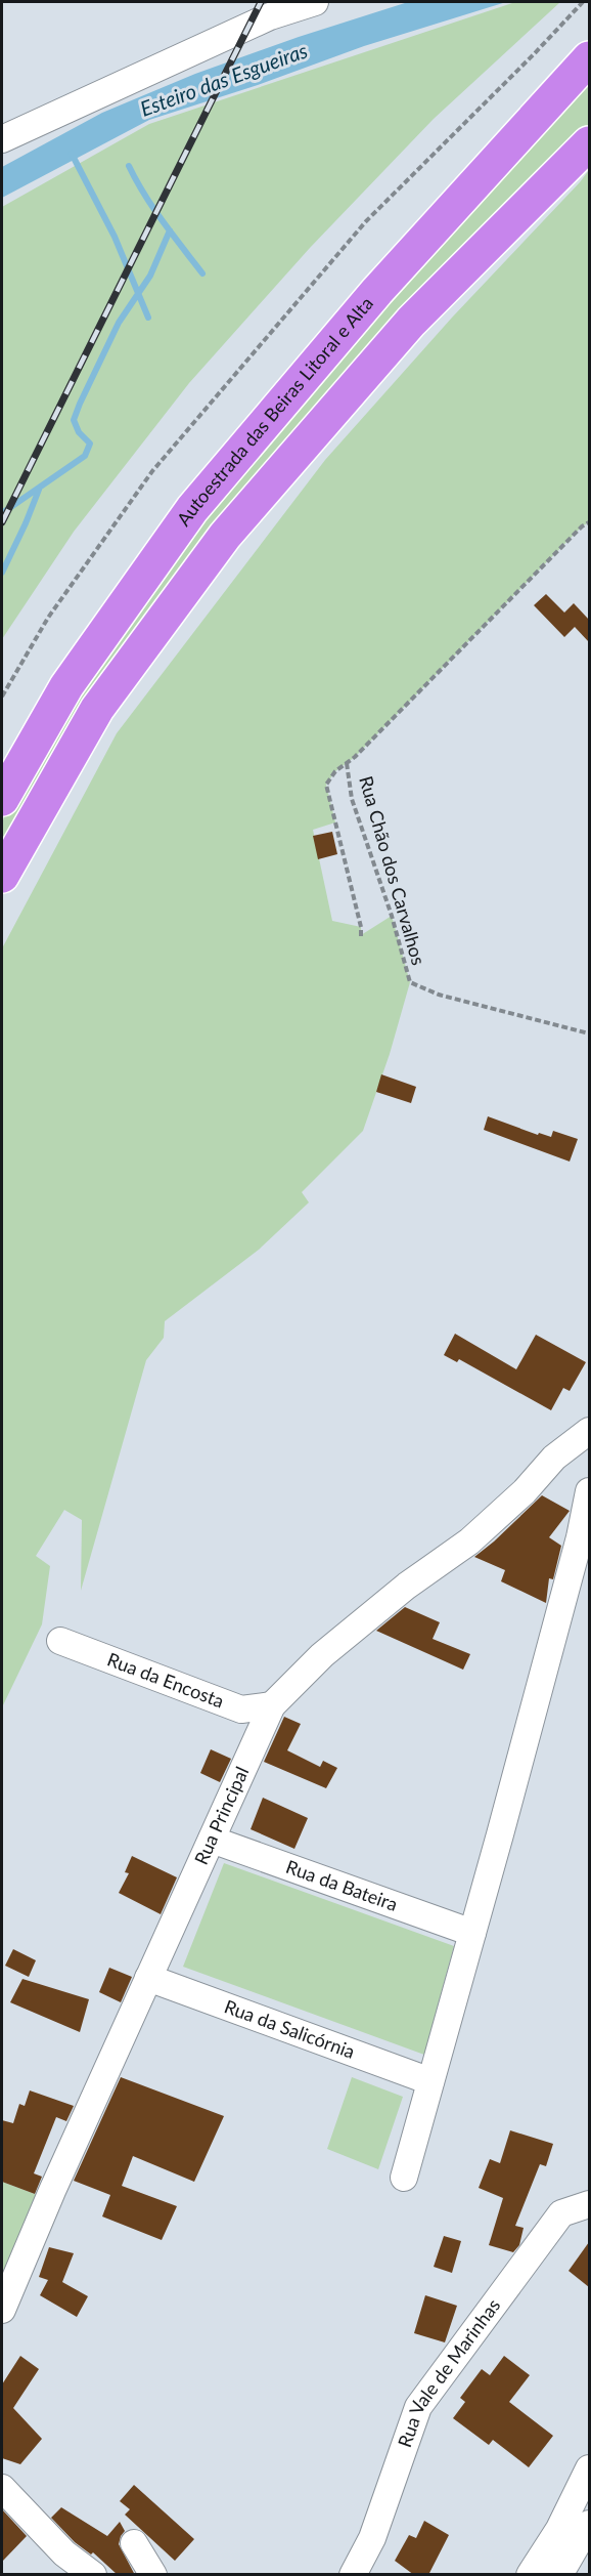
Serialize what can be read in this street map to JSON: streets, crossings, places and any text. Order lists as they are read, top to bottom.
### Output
{
  "streets": {
    "highway": ["Autoestrada das Beiras Litoral e Alta"],
    "street": [
      "Rua da Encosta",
      "Rua Principal",
      "Rua da Bateira",
      "Rua da Salicórnia",
      "Rua Vale de Marinhas"
    ],
    "path": ["Rua Chão dos Carvalhos"]
  },
  "crossings": [
    ["Rua da Encosta", "Rua Principal"],
    ["Rua Principal", "Rua da Bateira"],
    ["Rua Principal", "Rua da Salicórnia"]
  ],
  "water": ["Esteiro das Esgueiras"]
}
